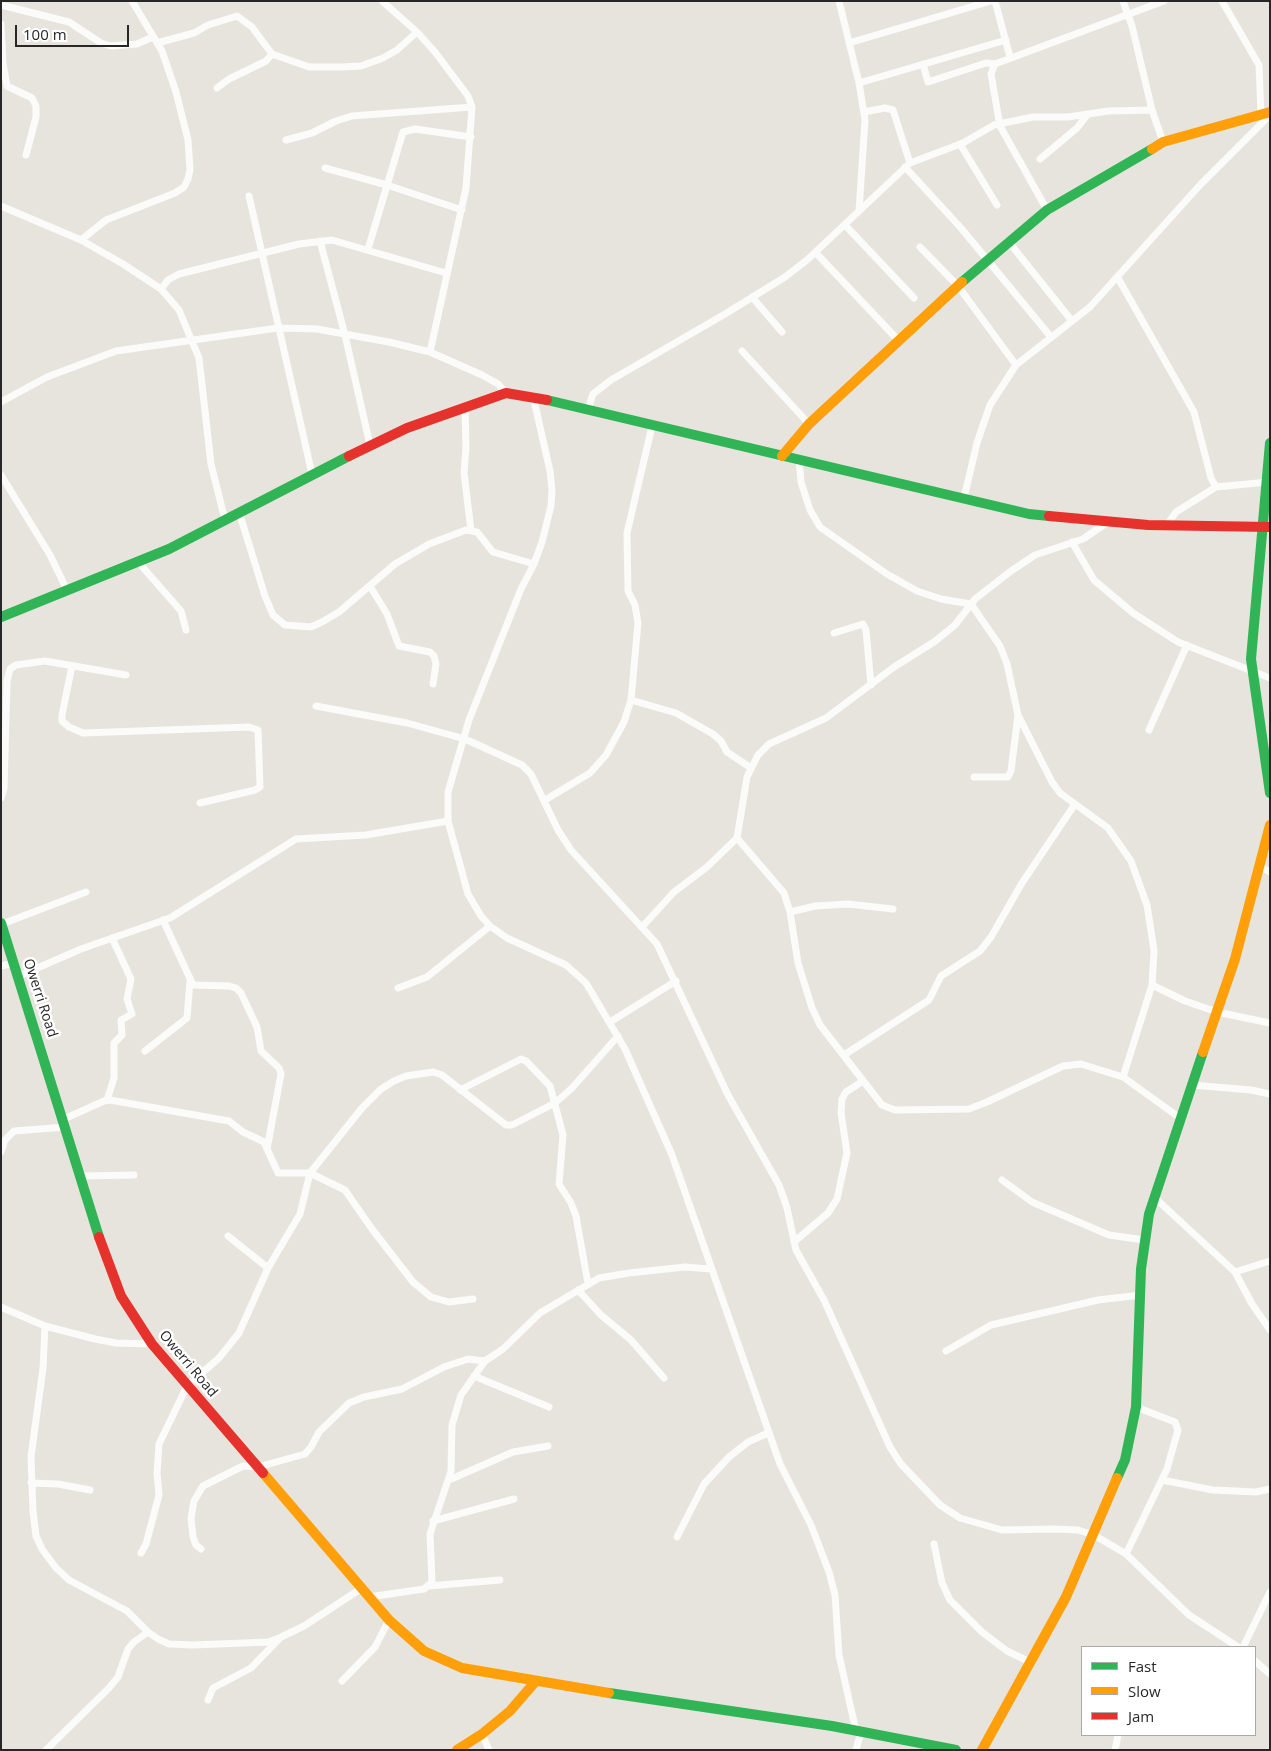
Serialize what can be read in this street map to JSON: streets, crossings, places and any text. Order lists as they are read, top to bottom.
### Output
{
  "streets": {
    "main road": ["Owerri Road"]
  },
  "legend": ["Fast", "Slow", "Jam"],
  "scale_bar": "100 m"
}
